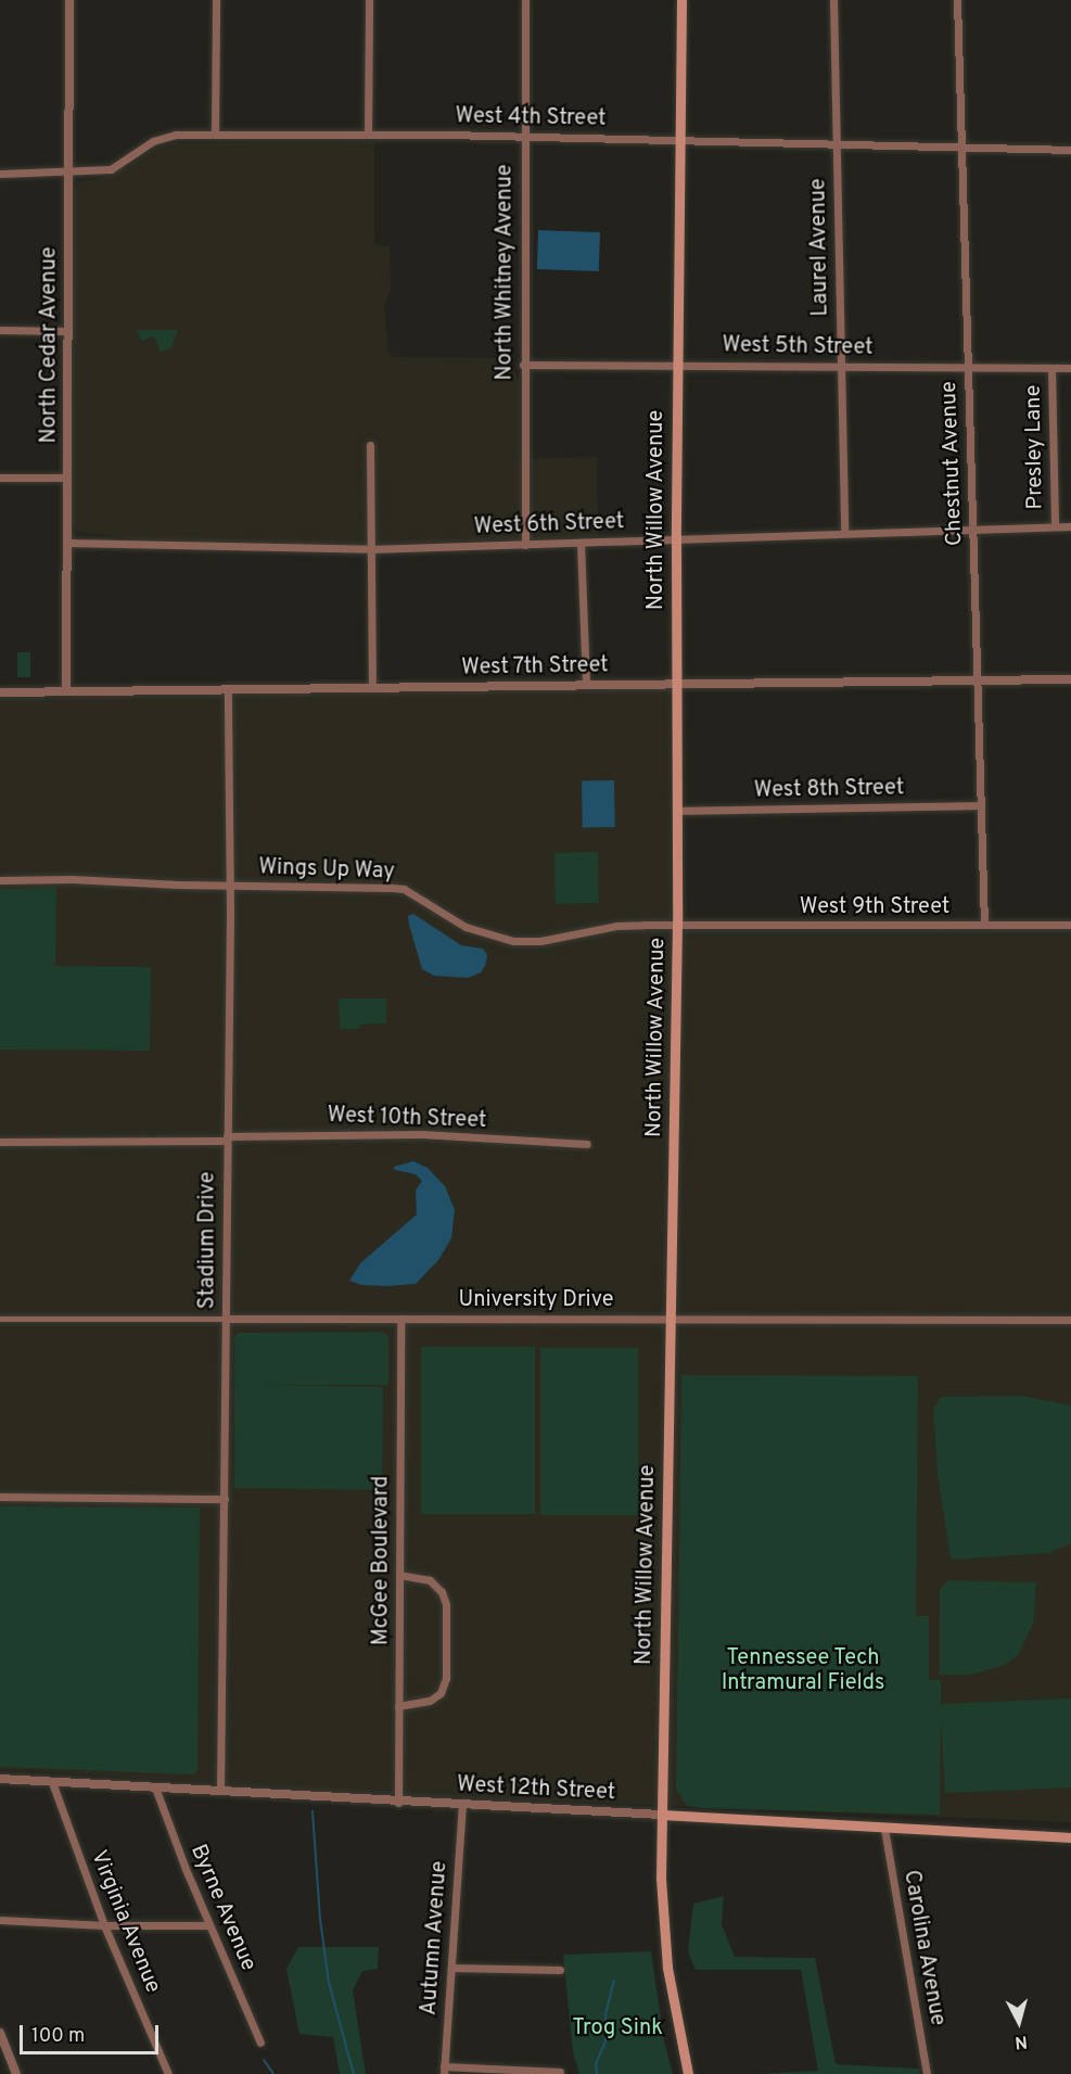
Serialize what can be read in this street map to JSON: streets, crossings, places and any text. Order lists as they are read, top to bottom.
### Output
{
  "streets": {
    "main road": ["North Willow Avenue", "West 12th Street"],
    "street": [
      "West 4th Street",
      "Laurel Avenue",
      "North Whitney Avenue",
      "North Cedar Avenue",
      "West 5th Street",
      "Presley Lane",
      "Chestnut Avenue",
      "West 6th Street",
      "West 7th Street",
      "West 8th Street",
      "Wings Up Way",
      "West 9th Street",
      "West 10th Street",
      "Stadium Drive",
      "University Drive",
      "McGee Boulevard",
      "Byrne Avenue",
      "Virginia Avenue",
      "Autumn Avenue",
      "Carolina Avenue"
    ]
  },
  "crossings": [
    ["West 4th Street", "Laurel Avenue"],
    ["West 4th Street", "North Whitney Avenue"],
    ["West 4th Street", "North Cedar Avenue"],
    ["West 4th Street", "Chestnut Avenue"],
    ["West 4th Street", "North Willow Avenue"],
    ["Laurel Avenue", "West 5th Street"],
    ["Laurel Avenue", "West 6th Street"],
    ["North Whitney Avenue", "West 5th Street"],
    ["North Whitney Avenue", "West 6th Street"],
    ["North Cedar Avenue", "West 6th Street"],
    ["North Cedar Avenue", "West 7th Street"],
    ["West 5th Street", "Presley Lane"],
    ["West 5th Street", "Chestnut Avenue"],
    ["West 5th Street", "North Willow Avenue"],
    ["Presley Lane", "West 6th Street"],
    ["Chestnut Avenue", "West 6th Street"],
    ["Chestnut Avenue", "West 7th Street"],
    ["Chestnut Avenue", "West 8th Street"],
    ["Chestnut Avenue", "West 9th Street"],
    ["North Willow Avenue", "West 6th Street"],
    ["North Willow Avenue", "West 7th Street"],
    ["North Willow Avenue", "West 8th Street"],
    ["North Willow Avenue", "Wings Up Way"],
    ["North Willow Avenue", "West 9th Street"],
    ["North Willow Avenue", "University Drive"],
    ["North Willow Avenue", "West 12th Street"],
    ["West 7th Street", "Stadium Drive"],
    ["Wings Up Way", "West 9th Street"],
    ["Wings Up Way", "Stadium Drive"],
    ["West 10th Street", "Stadium Drive"],
    ["Stadium Drive", "University Drive"],
    ["Stadium Drive", "West 12th Street"],
    ["University Drive", "McGee Boulevard"],
    ["McGee Boulevard", "West 12th Street"],
    ["West 12th Street", "Byrne Avenue"],
    ["West 12th Street", "Virginia Avenue"],
    ["West 12th Street", "Autumn Avenue"],
    ["West 12th Street", "Carolina Avenue"]
  ],
  "parks": ["Tennessee Tech Intramural Fields", "Trog Sink"],
  "scale_bar": "100 m",
  "north": "bottom"
}
